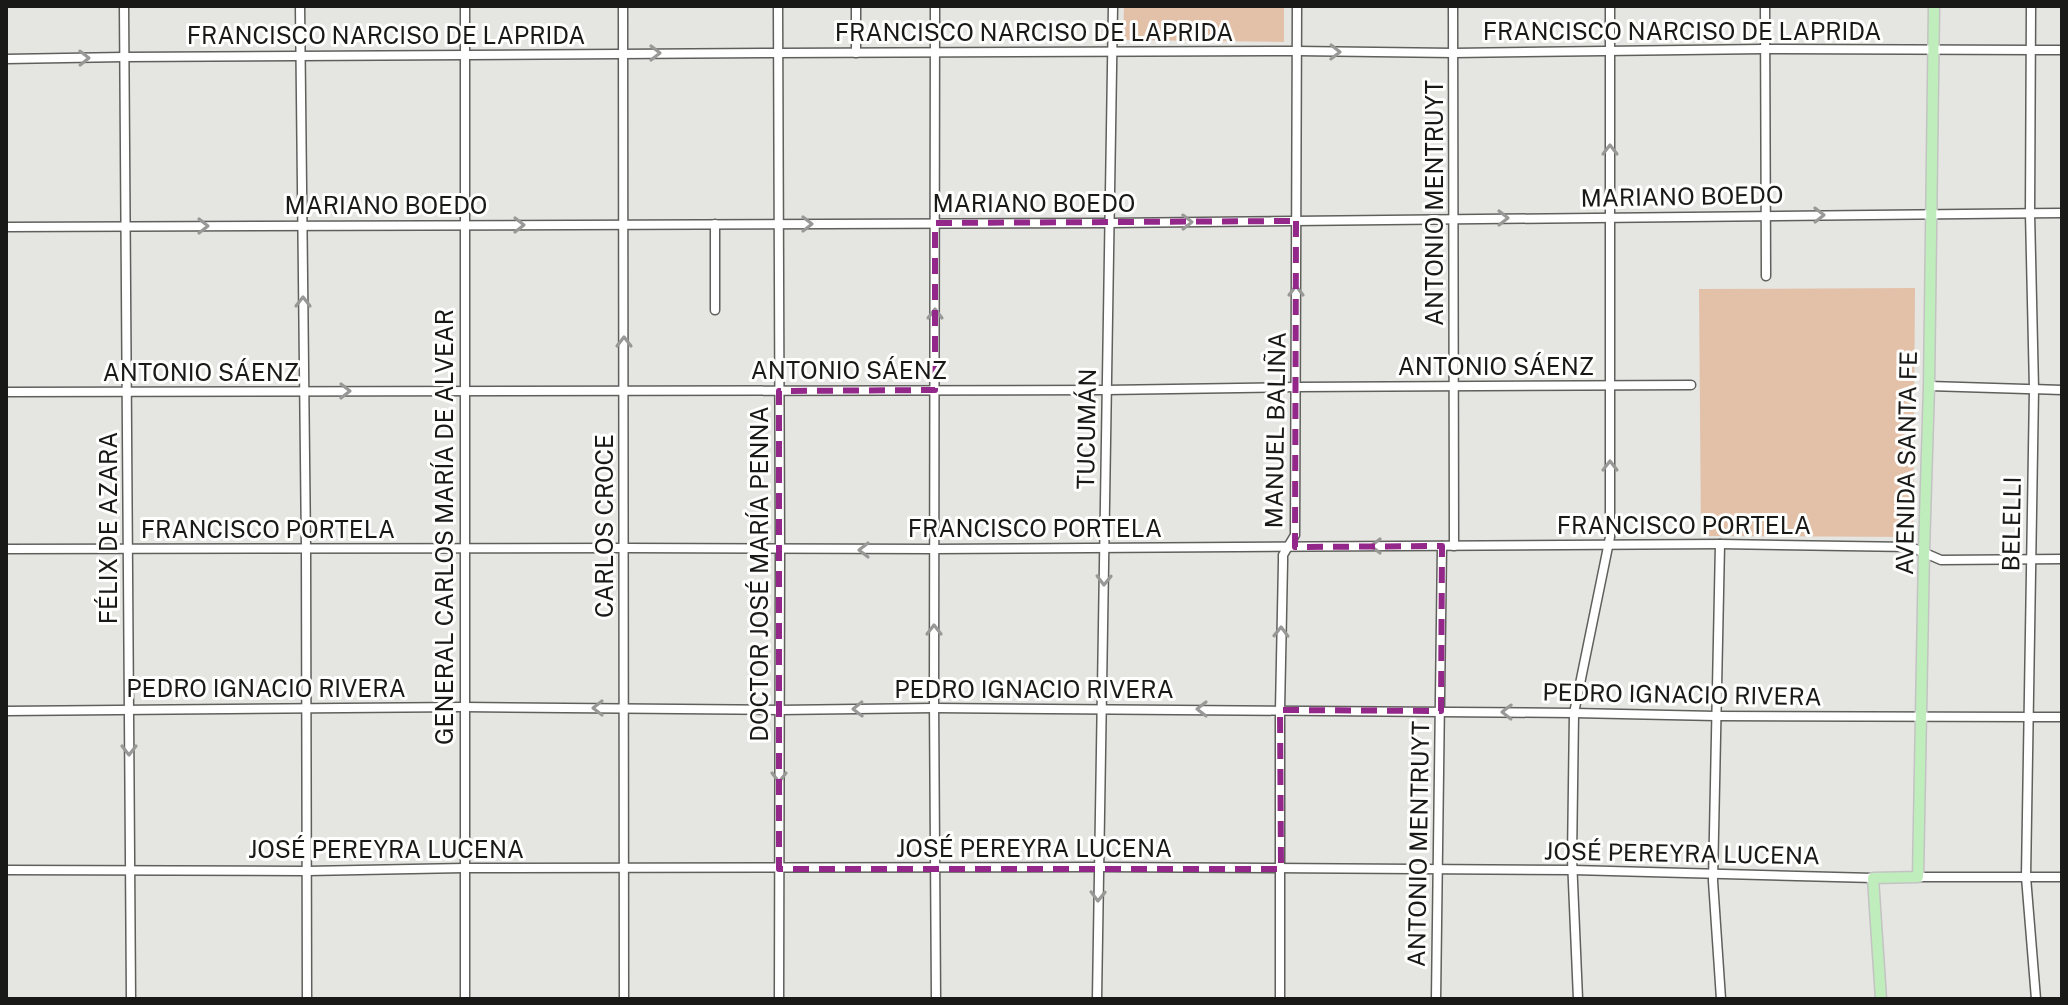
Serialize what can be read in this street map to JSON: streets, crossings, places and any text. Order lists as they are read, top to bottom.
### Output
{
  "streets": {
    "main road": ["AVENIDA SANTA FE", "JOSÉ PEREYRA LUCENA"],
    "street": [
      "FRANCISCO NARCISO DE LAPRIDA",
      "MARIANO BOEDO",
      "ANTONIO MENTRUYT",
      "ANTONIO SÁENZ",
      "TUCUMÁN",
      "MANUEL BALIÑA",
      "BELELLI",
      "FRANCISCO PORTELA",
      "CARLOS CROCE",
      "GENERAL CARLOS MARÍA DE ALVEAR",
      "FÉLIX DE AZARA",
      "DOCTOR JOSÉ MARÍA PENNA",
      "PEDRO IGNACIO RIVERA"
    ]
  },
  "crossings": [
    ["FRANCISCO NARCISO DE LAPRIDA", "ANTONIO MENTRUYT"],
    ["FRANCISCO NARCISO DE LAPRIDA", "TUCUMÁN"],
    ["FRANCISCO NARCISO DE LAPRIDA", "MANUEL BALIÑA"],
    ["FRANCISCO NARCISO DE LAPRIDA", "AVENIDA SANTA FE"],
    ["FRANCISCO NARCISO DE LAPRIDA", "BELELLI"],
    ["FRANCISCO NARCISO DE LAPRIDA", "CARLOS CROCE"],
    ["FRANCISCO NARCISO DE LAPRIDA", "GENERAL CARLOS MARÍA DE ALVEAR"],
    ["FRANCISCO NARCISO DE LAPRIDA", "FÉLIX DE AZARA"],
    ["FRANCISCO NARCISO DE LAPRIDA", "DOCTOR JOSÉ MARÍA PENNA"],
    ["MARIANO BOEDO", "ANTONIO MENTRUYT"],
    ["MARIANO BOEDO", "TUCUMÁN"],
    ["MARIANO BOEDO", "MANUEL BALIÑA"],
    ["MARIANO BOEDO", "AVENIDA SANTA FE"],
    ["MARIANO BOEDO", "BELELLI"],
    ["MARIANO BOEDO", "CARLOS CROCE"],
    ["MARIANO BOEDO", "GENERAL CARLOS MARÍA DE ALVEAR"],
    ["MARIANO BOEDO", "FÉLIX DE AZARA"],
    ["MARIANO BOEDO", "DOCTOR JOSÉ MARÍA PENNA"],
    ["ANTONIO MENTRUYT", "ANTONIO SÁENZ"],
    ["ANTONIO MENTRUYT", "FRANCISCO PORTELA"],
    ["ANTONIO MENTRUYT", "PEDRO IGNACIO RIVERA"],
    ["ANTONIO MENTRUYT", "JOSÉ PEREYRA LUCENA"],
    ["ANTONIO SÁENZ", "TUCUMÁN"],
    ["ANTONIO SÁENZ", "MANUEL BALIÑA"],
    ["ANTONIO SÁENZ", "CARLOS CROCE"],
    ["ANTONIO SÁENZ", "GENERAL CARLOS MARÍA DE ALVEAR"],
    ["ANTONIO SÁENZ", "FÉLIX DE AZARA"],
    ["ANTONIO SÁENZ", "DOCTOR JOSÉ MARÍA PENNA"],
    ["TUCUMÁN", "FRANCISCO PORTELA"],
    ["TUCUMÁN", "PEDRO IGNACIO RIVERA"],
    ["TUCUMÁN", "JOSÉ PEREYRA LUCENA"],
    ["MANUEL BALIÑA", "FRANCISCO PORTELA"],
    ["MANUEL BALIÑA", "PEDRO IGNACIO RIVERA"],
    ["MANUEL BALIÑA", "JOSÉ PEREYRA LUCENA"],
    ["AVENIDA SANTA FE", "FRANCISCO PORTELA"],
    ["AVENIDA SANTA FE", "PEDRO IGNACIO RIVERA"],
    ["AVENIDA SANTA FE", "JOSÉ PEREYRA LUCENA"],
    ["BELELLI", "FRANCISCO PORTELA"],
    ["BELELLI", "PEDRO IGNACIO RIVERA"],
    ["BELELLI", "JOSÉ PEREYRA LUCENA"],
    ["FRANCISCO PORTELA", "CARLOS CROCE"],
    ["FRANCISCO PORTELA", "GENERAL CARLOS MARÍA DE ALVEAR"],
    ["FRANCISCO PORTELA", "FÉLIX DE AZARA"],
    ["FRANCISCO PORTELA", "DOCTOR JOSÉ MARÍA PENNA"],
    ["CARLOS CROCE", "PEDRO IGNACIO RIVERA"],
    ["CARLOS CROCE", "JOSÉ PEREYRA LUCENA"],
    ["GENERAL CARLOS MARÍA DE ALVEAR", "PEDRO IGNACIO RIVERA"],
    ["GENERAL CARLOS MARÍA DE ALVEAR", "JOSÉ PEREYRA LUCENA"],
    ["FÉLIX DE AZARA", "PEDRO IGNACIO RIVERA"],
    ["FÉLIX DE AZARA", "JOSÉ PEREYRA LUCENA"],
    ["DOCTOR JOSÉ MARÍA PENNA", "PEDRO IGNACIO RIVERA"],
    ["DOCTOR JOSÉ MARÍA PENNA", "JOSÉ PEREYRA LUCENA"]
  ],
  "one_way": ["MARIANO BOEDO"]
}
